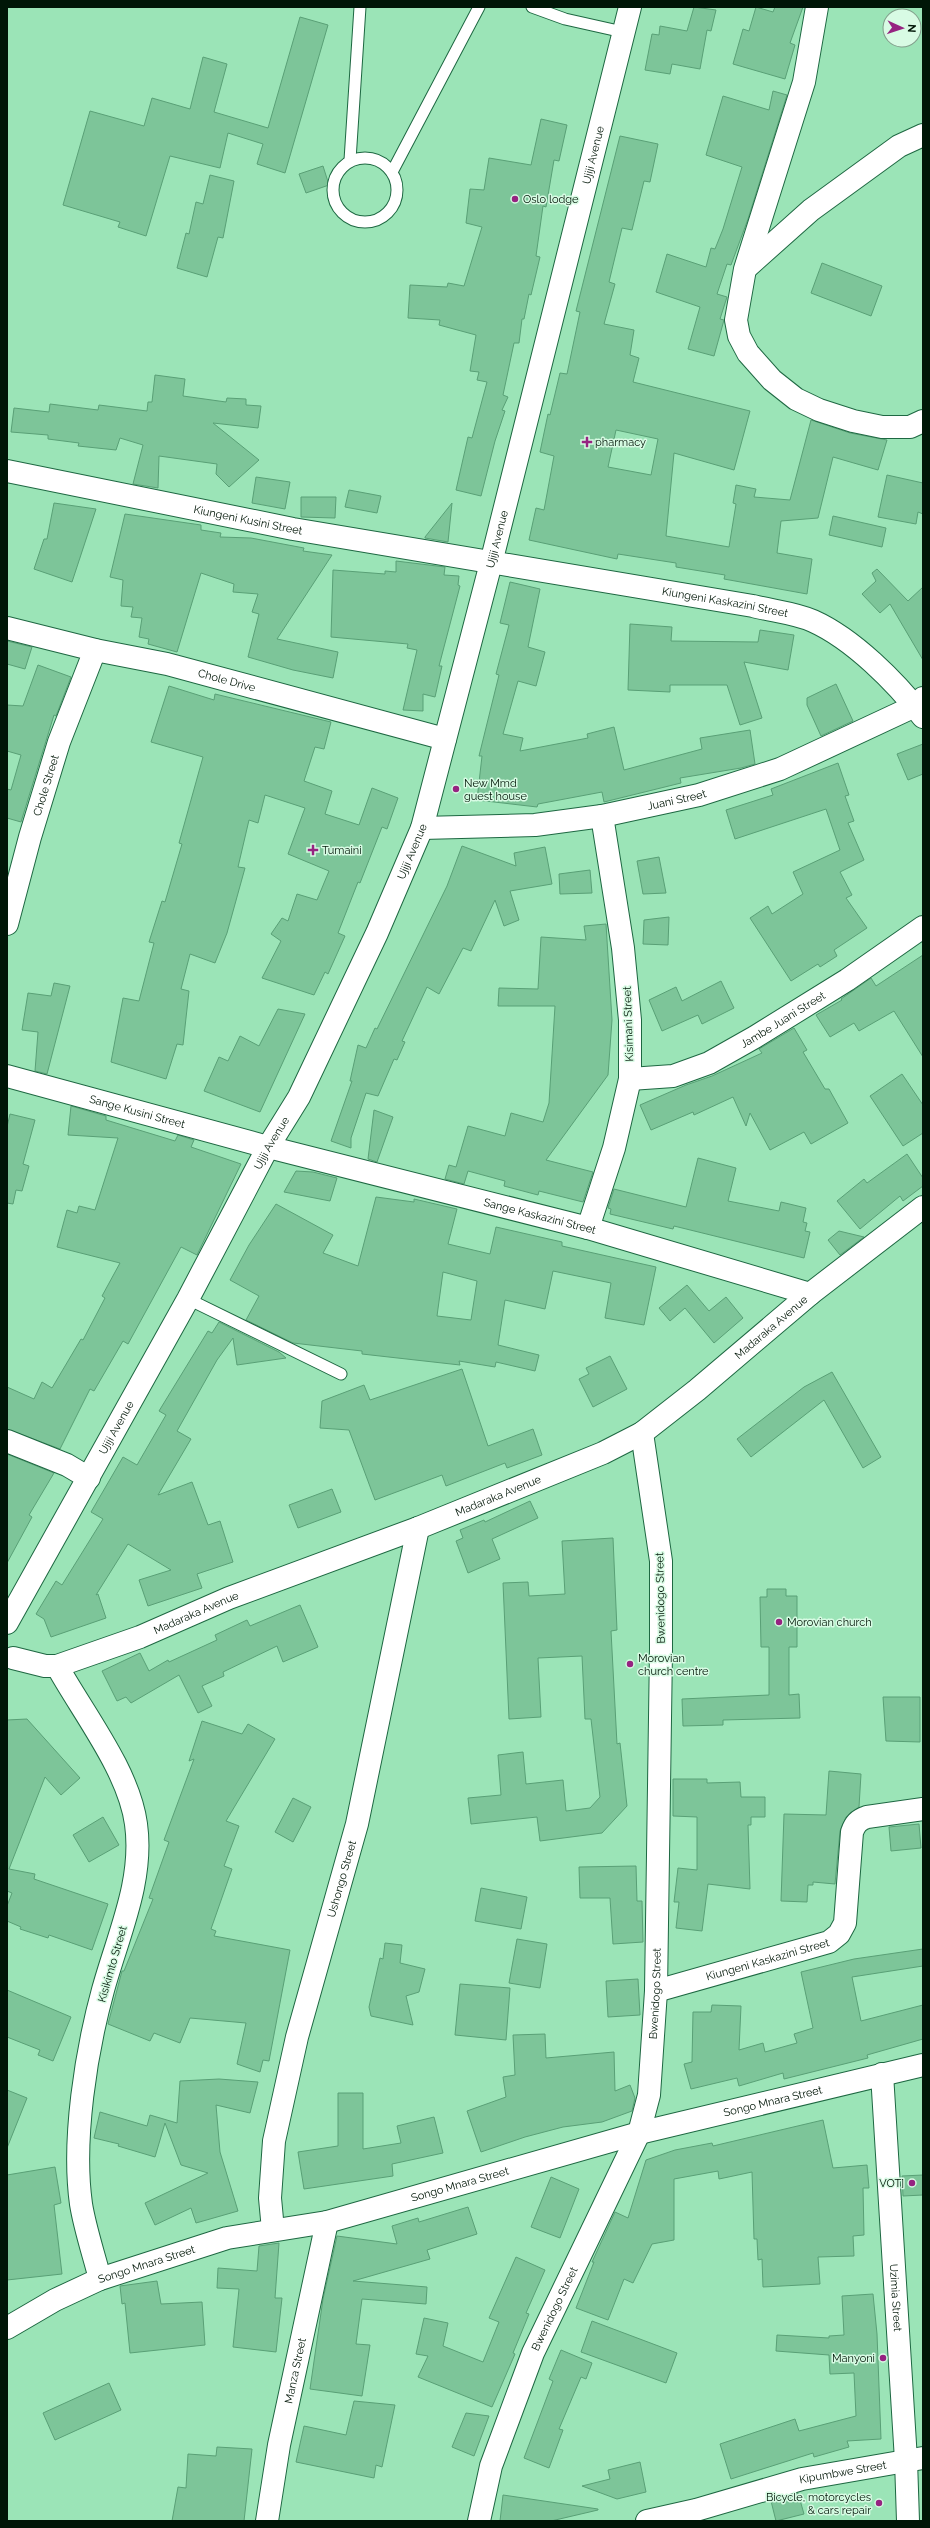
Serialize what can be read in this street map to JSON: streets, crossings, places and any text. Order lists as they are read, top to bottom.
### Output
{
  "streets": {
    "street": [
      "Ujiji Avenue",
      "Kiungeni Kusini Street",
      "Kiungeni Kaskazini Street",
      "Chole Drive",
      "Chole Street",
      "Juani Street",
      "Jambe Juani Street",
      "Kisimani Street",
      "Sange Kusini Street",
      "Sange Kaskazini Street",
      "Madaraka Avenue",
      "Bwenidogo Street",
      "Ushongo Street",
      "Kisikimto Street",
      "Songo Mnara Street",
      "Uzimia Street",
      "Manza Street",
      "Kipumbwe Street"
    ]
  },
  "crossings": [
    ["Ujiji Avenue", "Kiungeni Kusini Street"],
    ["Ujiji Avenue", "Kiungeni Kaskazini Street"],
    ["Ujiji Avenue", "Chole Drive"],
    ["Ujiji Avenue", "Juani Street"],
    ["Ujiji Avenue", "Sange Kusini Street"],
    ["Ujiji Avenue", "Sange Kaskazini Street"],
    ["Kiungeni Kusini Street", "Kiungeni Kaskazini Street"],
    ["Kiungeni Kaskazini Street", "Juani Street"],
    ["Kiungeni Kaskazini Street", "Bwenidogo Street"],
    ["Chole Drive", "Chole Street"],
    ["Juani Street", "Kisimani Street"],
    ["Jambe Juani Street", "Kisimani Street"],
    ["Kisimani Street", "Sange Kaskazini Street"],
    ["Sange Kusini Street", "Sange Kaskazini Street"],
    ["Sange Kaskazini Street", "Madaraka Avenue"],
    ["Madaraka Avenue", "Bwenidogo Street"],
    ["Madaraka Avenue", "Ushongo Street"],
    ["Madaraka Avenue", "Kisikimto Street"],
    ["Bwenidogo Street", "Songo Mnara Street"],
    ["Ushongo Street", "Songo Mnara Street"],
    ["Kisikimto Street", "Songo Mnara Street"],
    ["Songo Mnara Street", "Uzimia Street"],
    ["Songo Mnara Street", "Manza Street"],
    ["Uzimia Street", "Kipumbwe Street"]
  ],
  "places": {
    "other": [
      "Oslo lodge",
      "New Mmd guest house",
      "Morovian church",
      "Morovian church centre",
      "VOT]",
      "Manyoni",
      "Bicycle, motorcycles & cars repair"
    ],
    "health": ["pharmacy", "Tumaini"]
  },
  "north": "right"
}
